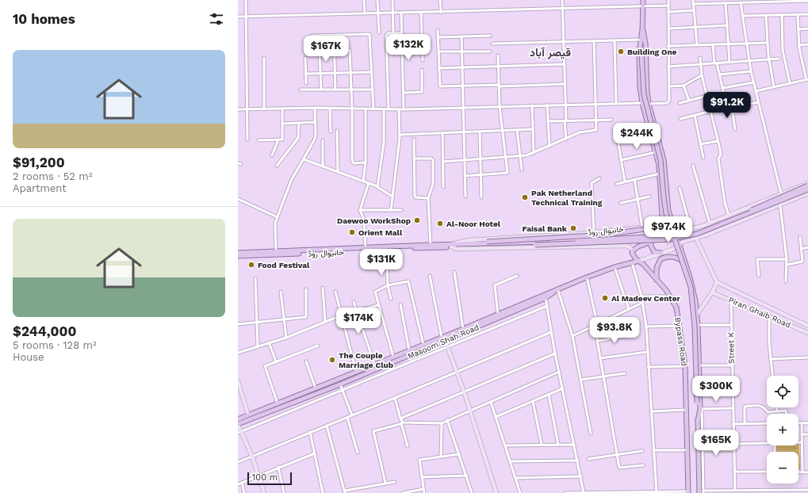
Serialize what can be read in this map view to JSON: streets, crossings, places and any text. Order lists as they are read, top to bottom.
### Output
{
  "streets": {
    "main road": ["خانیوال روڈ", "Masoom Shah Road", "Bypass Road"],
    "street": ["Piran Ghaib Road", "Street K"]
  },
  "crossings": [
    ["Piran Ghaib Road", "Street K"],
    ["Masoom Shah Road", "Bypass Road"]
  ],
  "districts": ["قیصر آباد"],
  "places": [
    "Building One",
    "Pak Netherland Technical Training",
    "Daewoo WorkShop",
    "Al-Noor Hotel",
    "Faisal Bank",
    "Orient Mall",
    "Food Festival",
    "Al Madeev Center",
    "The Couple Marriage Club"
  ],
  "scale_bar": "100 m",
  "page": {
    "heading": "10 homes",
    "price": [
      "$132K",
      "$167K",
      "$91.2K",
      "$244K",
      "$97.4K",
      "$131K",
      "$174K",
      "$93.8K",
      "$300K",
      "$165K"
    ],
    "list": [
      {
        "name": "$91,200",
        "note": "2 rooms · 52 m² · Apartment"
      },
      {
        "name": "$244,000",
        "note": "5 rooms · 128 m² · House"
      }
    ],
    "map_buttons": ["+", "−"],
    "scale": "100 m"
  }
}
